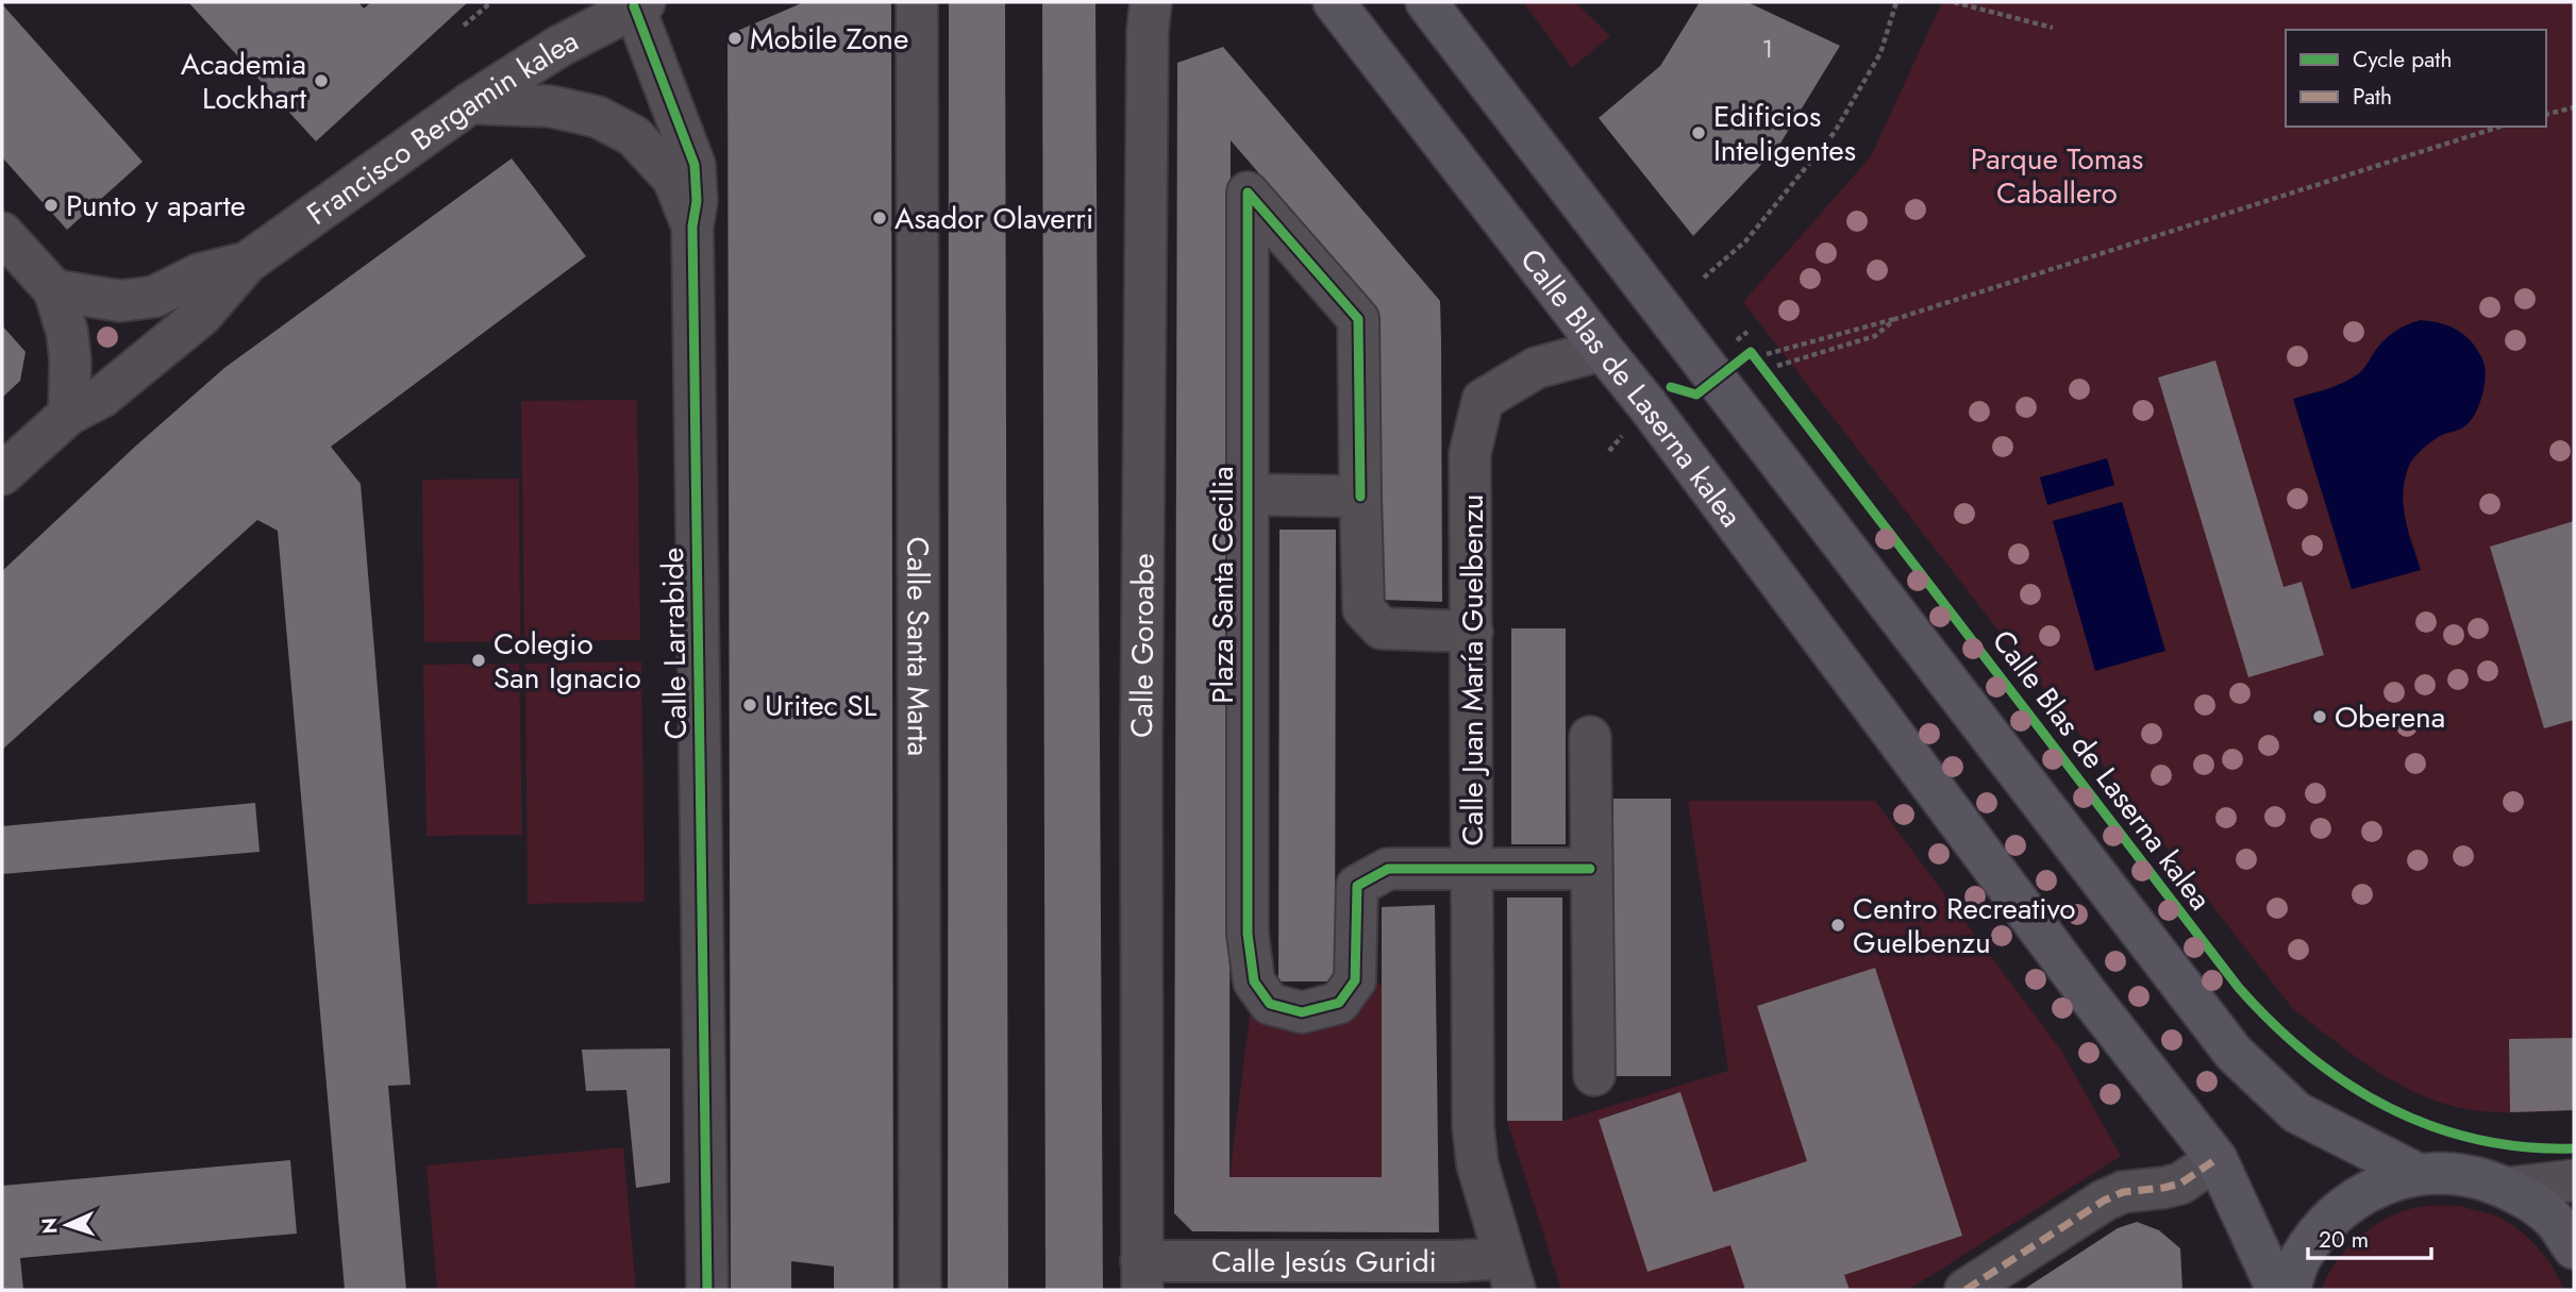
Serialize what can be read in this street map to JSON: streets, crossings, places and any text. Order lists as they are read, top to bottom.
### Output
{
  "streets": {
    "main road": ["Calle Blas de Laserna kalea"],
    "street": [
      "Francisco Bergamin kalea",
      "Plaza Santa Cecilia",
      "Calle Larrabide",
      "Calle Goroabe",
      "Calle Santa Marta",
      "Calle Juan María Guelbenzu",
      "Calle Jesús Guridi"
    ]
  },
  "crossings": [
    ["Francisco Bergamin kalea", "Calle Larrabide"],
    ["Calle Blas de Laserna kalea", "Calle Juan María Guelbenzu"],
    ["Plaza Santa Cecilia", "Calle Juan María Guelbenzu"],
    ["Calle Goroabe", "Calle Jesús Guridi"],
    ["Calle Juan María Guelbenzu", "Calle Jesús Guridi"]
  ],
  "parks": ["Parque Tomas Caballero"],
  "places": [
    "Mobile Zone",
    "Academia Lockhart",
    "Edificios Inteligentes",
    "Punto y aparte",
    "Asador Olaverri",
    "Colegio San Ignacio",
    "Uritec SL",
    "Oberena",
    "Centro Recreativo Guelbenzu"
  ],
  "house_numbers": ["1"],
  "legend": ["Cycle path", "Path"],
  "scale_bar": "20 m",
  "north": "left"
}
